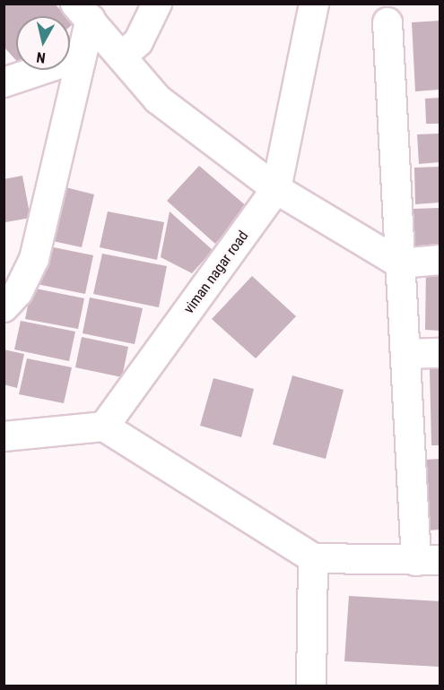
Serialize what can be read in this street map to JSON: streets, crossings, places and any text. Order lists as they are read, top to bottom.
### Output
{
  "streets": {
    "street": ["viman nagar road"]
  },
  "north": "bottom"
}
